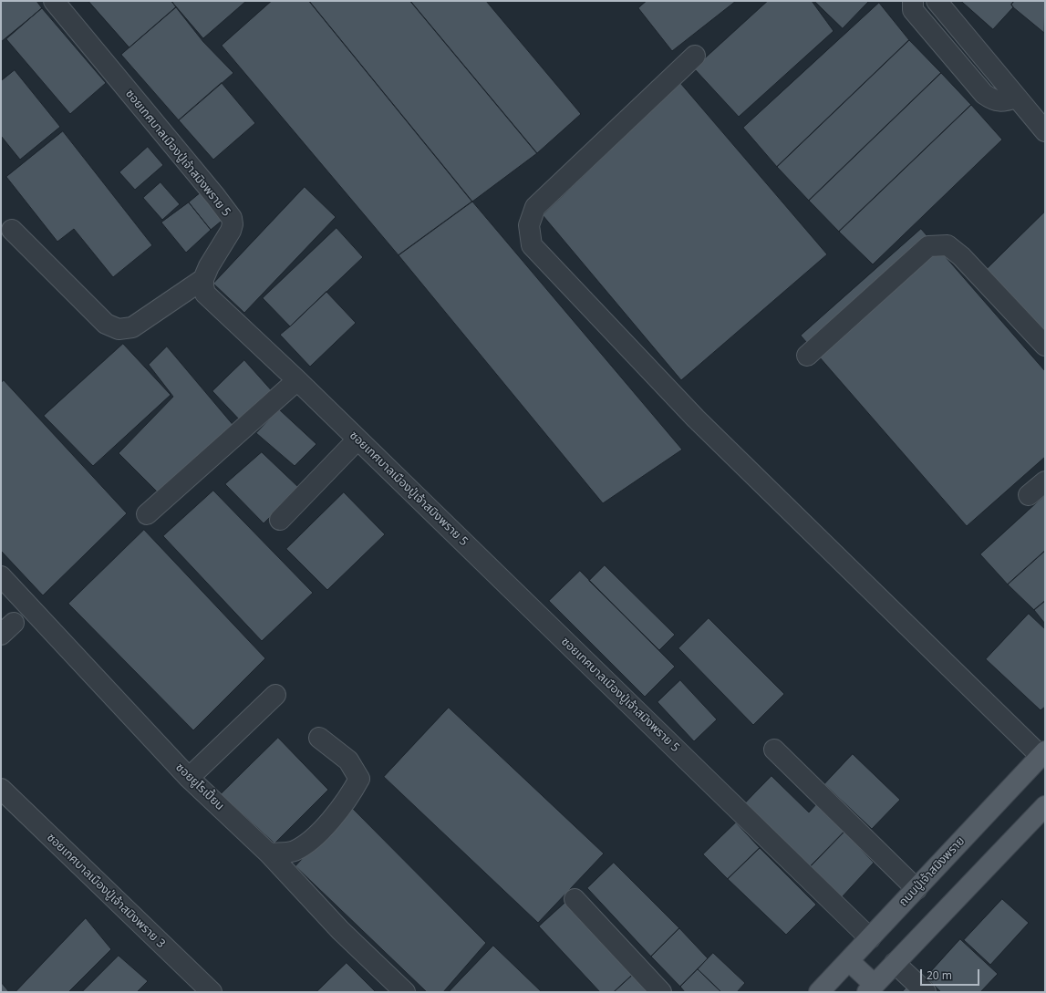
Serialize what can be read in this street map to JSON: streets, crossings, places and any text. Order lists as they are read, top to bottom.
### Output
{
  "streets": {
    "main road": ["ถนนปู่เจ้าสมิงพราย"],
    "street": ["ซอยเทศบาลเมืองปู่เจ้าสมิงพราย 5", "ซอยยูโรเปี้ยน", "ซอยเทศบาลเมืองปู่เจ้าสมิงพราย 3"]
  },
  "crossings": [
    ["ซอยเทศบาลเมืองปู่เจ้าสมิงพราย 5", "ถนนปู่เจ้าสมิงพราย"]
  ],
  "scale_bar": "20 m"
}
